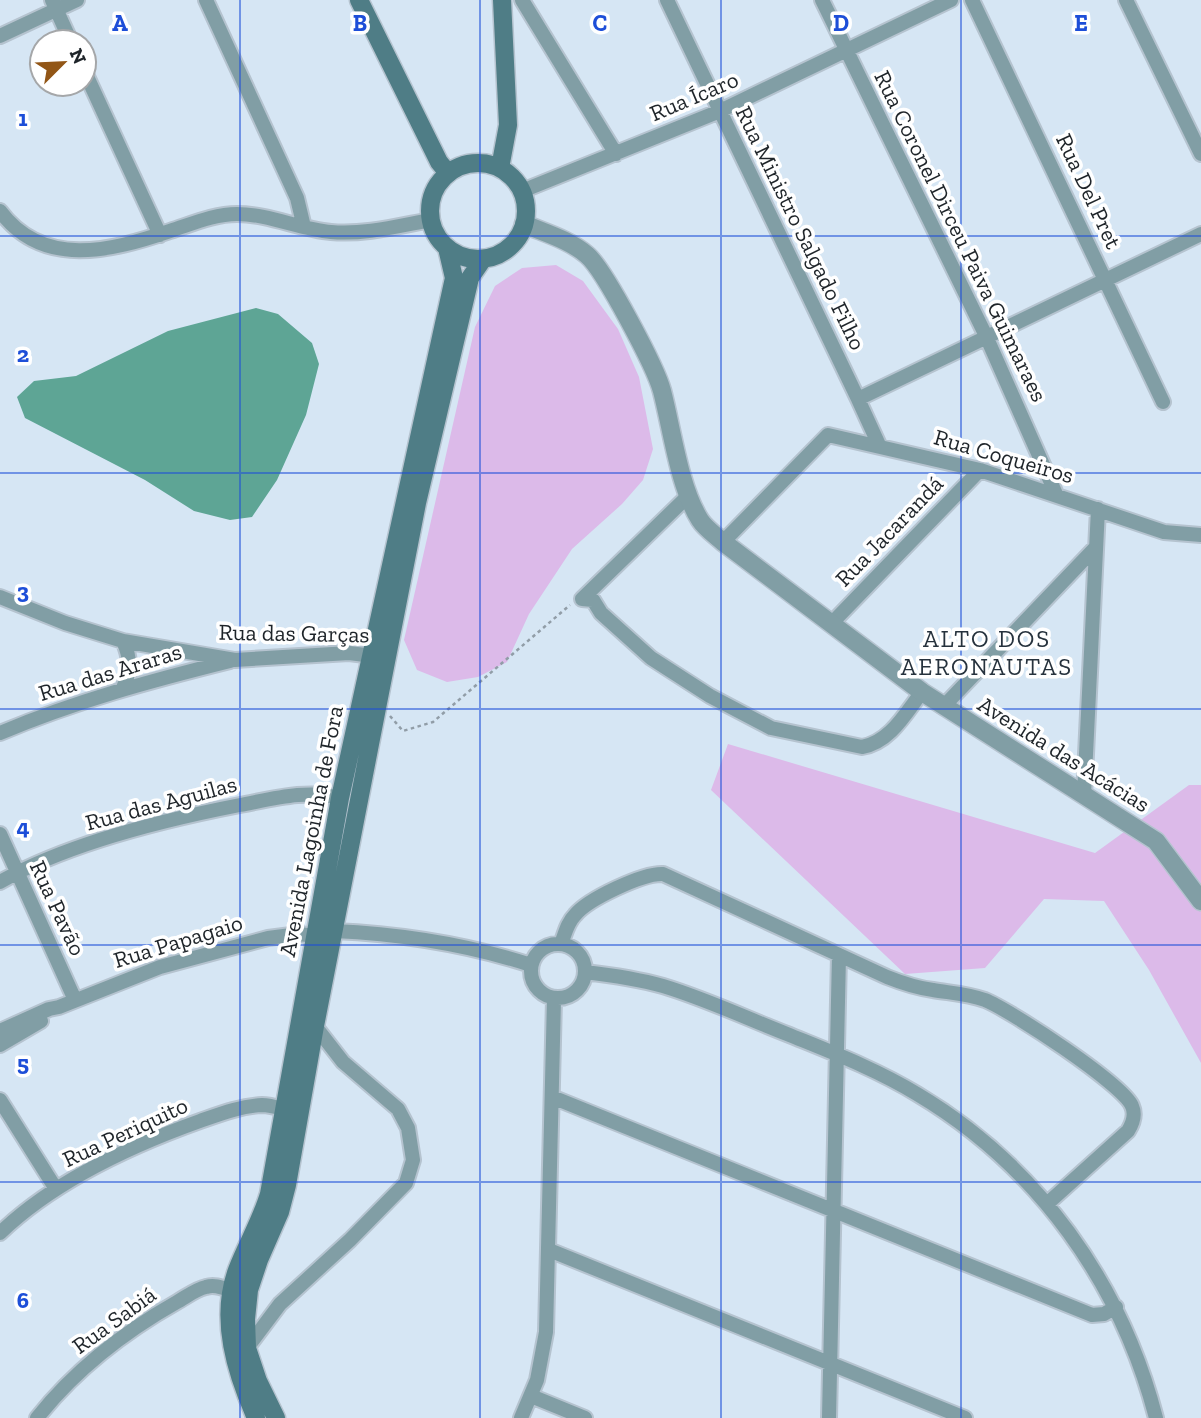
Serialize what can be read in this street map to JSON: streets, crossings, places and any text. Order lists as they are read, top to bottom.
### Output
{
  "streets": {
    "main road": ["Avenida Lagoinha de Fora"],
    "street": [
      "Rua Ícaro",
      "Rua Del Pret",
      "Rua Ministro Salgado Filho",
      "Rua Coronel Dirceu Paiva Guimaraes",
      "Rua Coqueiros",
      "Rua Jacarandá",
      "Rua das Garças",
      "Rua das Araras",
      "Avenida das Acácias",
      "Rua das Aguilas",
      "Rua Pavão",
      "Rua Papagaio",
      "Rua Periquito",
      "Rua Sabiá"
    ]
  },
  "crossings": [
    ["Rua Ícaro", "Rua Ministro Salgado Filho"],
    ["Rua Ícaro", "Rua Coronel Dirceu Paiva Guimaraes"],
    ["Rua Ícaro", "Avenida das Acácias"],
    ["Rua Ícaro", "Avenida Lagoinha de Fora"],
    ["Rua Ministro Salgado Filho", "Rua Coqueiros"],
    ["Rua Coronel Dirceu Paiva Guimaraes", "Rua Coqueiros"],
    ["Rua Coqueiros", "Rua Jacarandá"],
    ["Rua Coqueiros", "Avenida das Acácias"],
    ["Rua Jacarandá", "Avenida das Acácias"],
    ["Rua das Garças", "Rua das Araras"],
    ["Rua das Garças", "Avenida Lagoinha de Fora"],
    ["Avenida das Acácias", "Avenida Lagoinha de Fora"],
    ["Rua das Aguilas", "Avenida Lagoinha de Fora"],
    ["Rua das Aguilas", "Rua Pavão"],
    ["Avenida Lagoinha de Fora", "Rua Papagaio"],
    ["Avenida Lagoinha de Fora", "Rua Periquito"],
    ["Avenida Lagoinha de Fora", "Rua Sabiá"],
    ["Rua Pavão", "Rua Papagaio"]
  ],
  "districts": ["ALTO DOS AERONAUTAS"],
  "north": "top right",
  "grid": {
    "columns": [
      "A",
      "B",
      "C",
      "D",
      "E"
    ],
    "rows": [
      "1",
      "2",
      "3",
      "4",
      "5",
      "6"
    ]
  }
}
